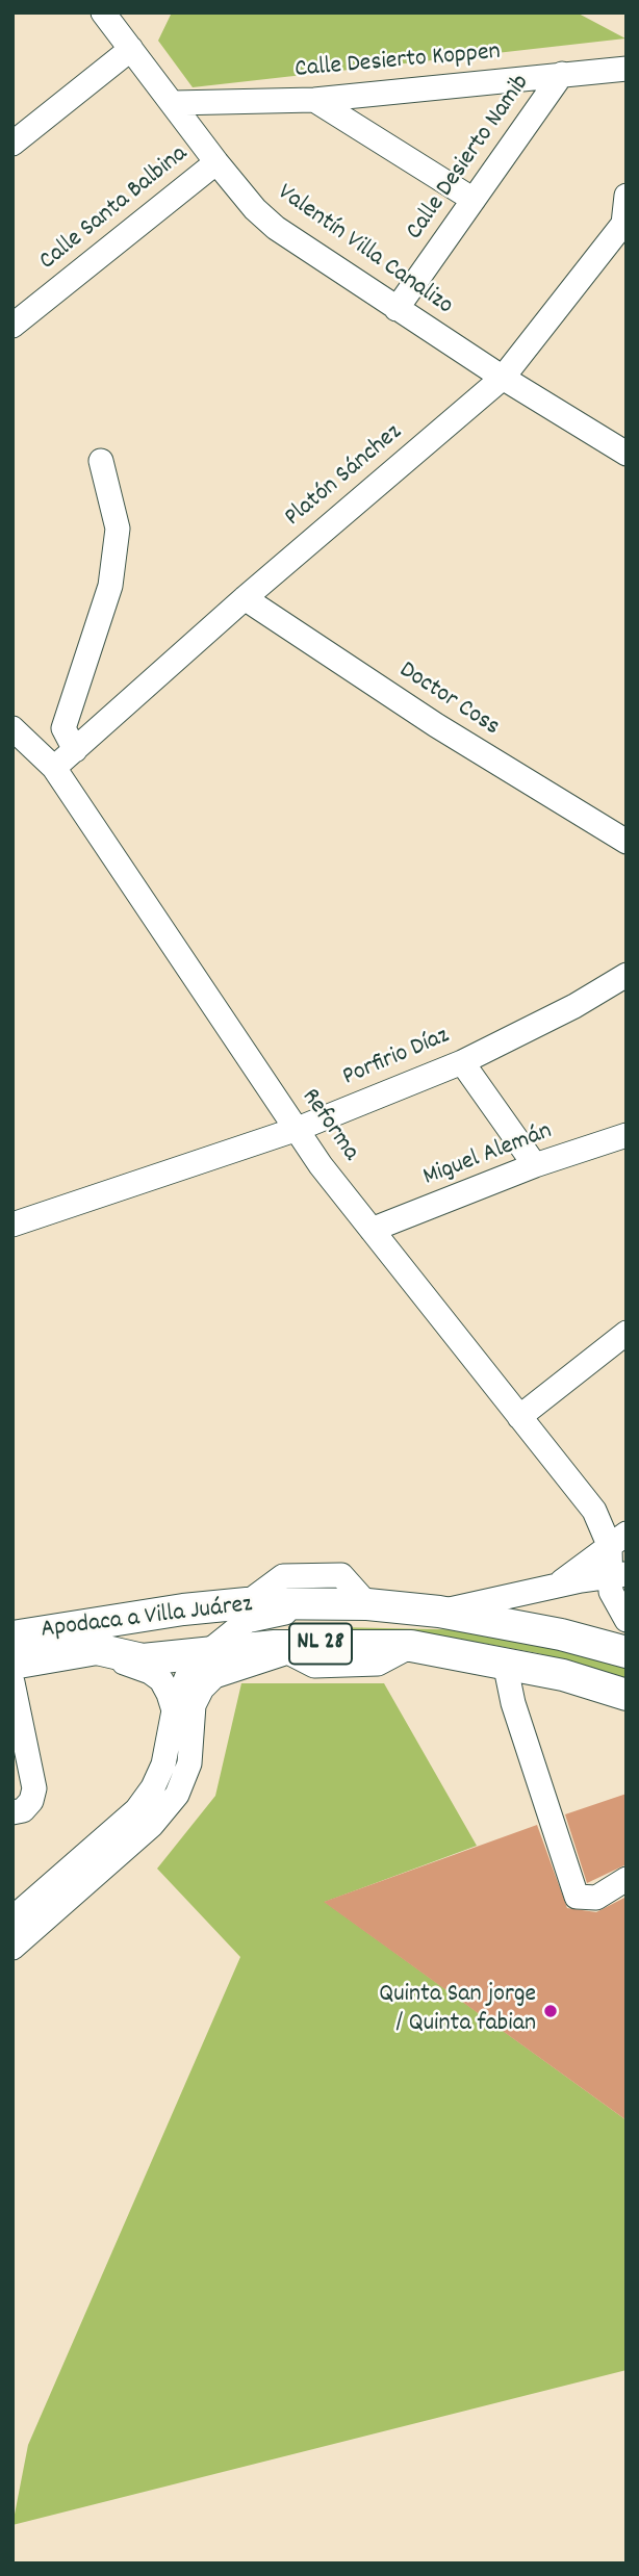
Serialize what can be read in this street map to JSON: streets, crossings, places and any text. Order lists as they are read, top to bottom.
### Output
{
  "streets": {
    "main road": ["Apodaca a Villa Juárez", "NL 28"],
    "street": [
      "Calle Desierto Koppen",
      "Calle Desierto Namib",
      "Calle Santa Balbina",
      "Valentín Villa Canalizo",
      "Platón Sánchez",
      "Doctor Coss",
      "Porfirio Díaz",
      "Reforma",
      "Miguel Alemán"
    ]
  },
  "crossings": [
    ["Calle Desierto Koppen", "Calle Desierto Namib"],
    ["Calle Desierto Koppen", "Valentín Villa Canalizo"],
    ["Calle Desierto Namib", "Valentín Villa Canalizo"],
    ["Calle Santa Balbina", "Valentín Villa Canalizo"],
    ["Valentín Villa Canalizo", "Platón Sánchez"],
    ["Platón Sánchez", "Doctor Coss"],
    ["Platón Sánchez", "Reforma"],
    ["Porfirio Díaz", "Reforma"],
    ["Reforma", "Miguel Alemán"]
  ],
  "places": ["Quinta San jorge / Quinta fabian"]
}
